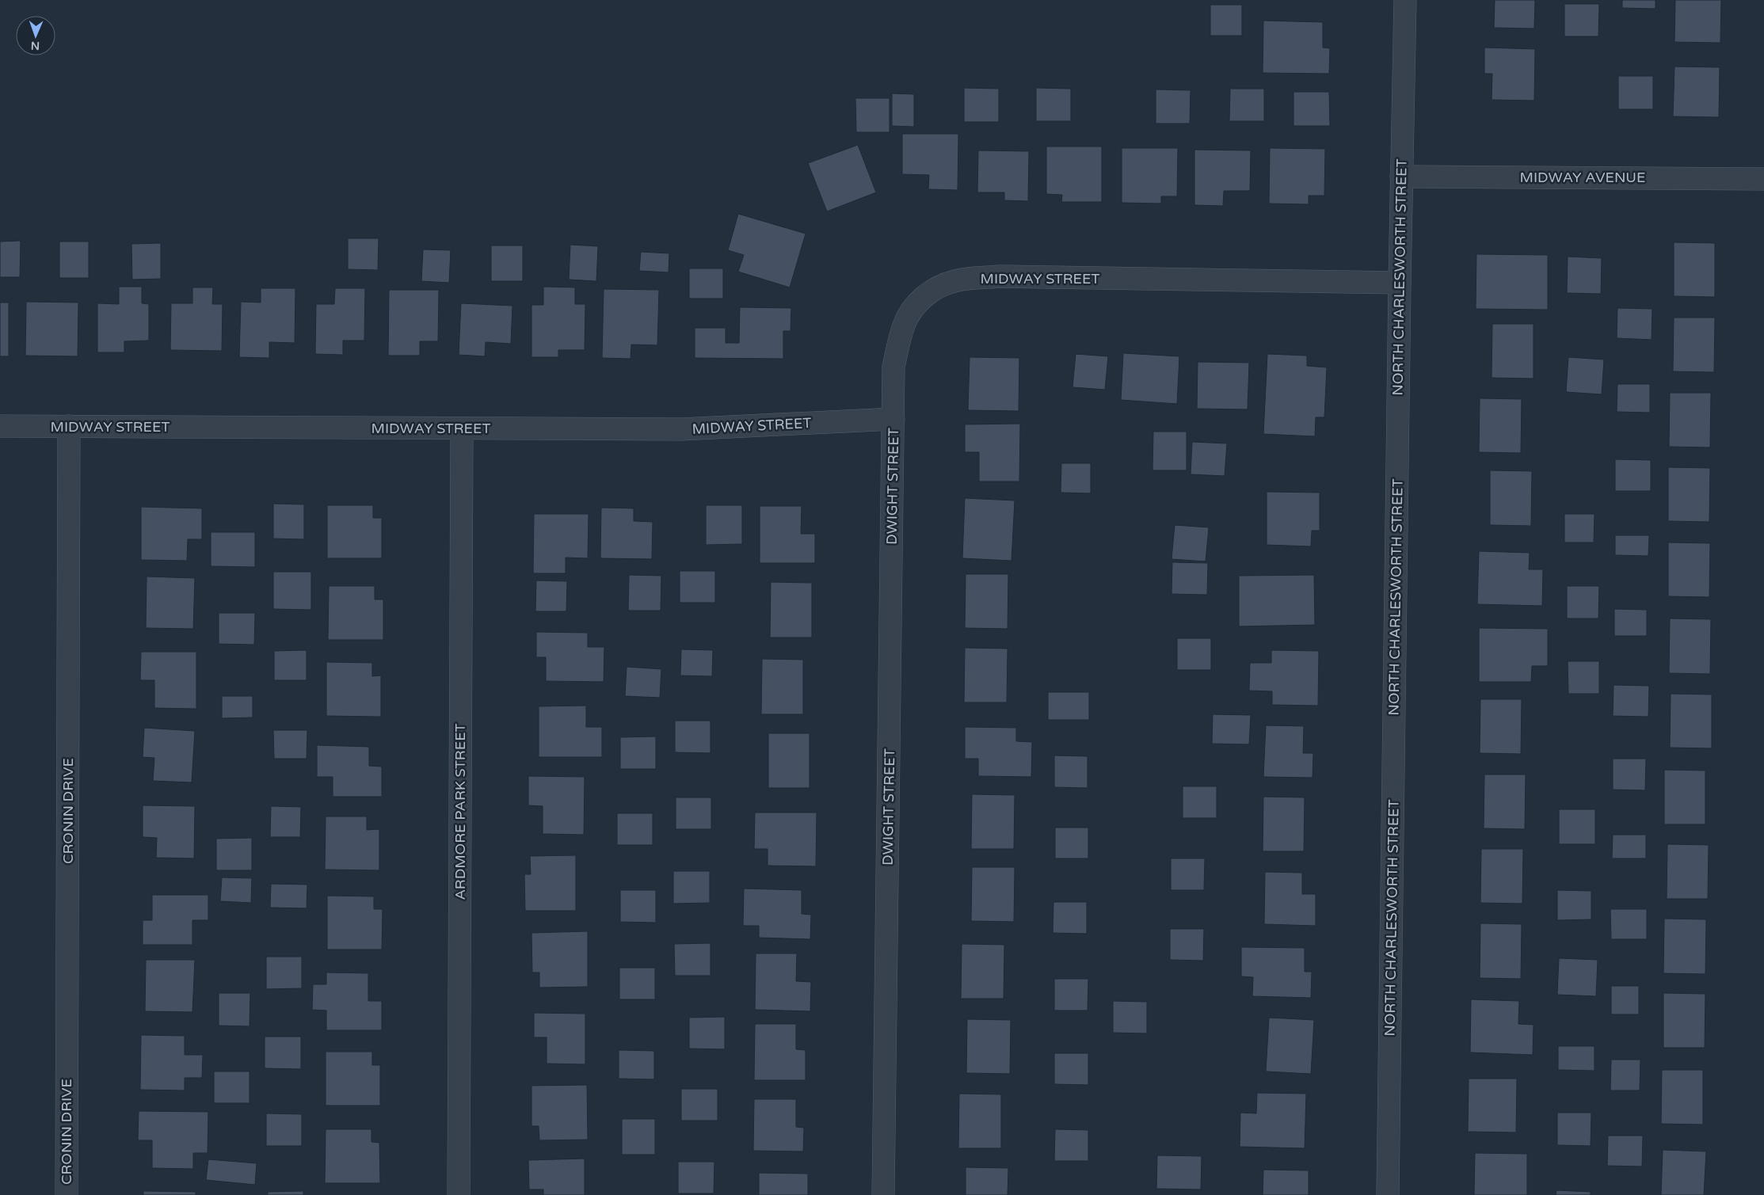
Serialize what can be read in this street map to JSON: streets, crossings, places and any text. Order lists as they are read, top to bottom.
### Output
{
  "streets": {
    "street": [
      "MIDWAY AVENUE",
      "NORTH CHARLESWORTH STREET",
      "MIDWAY STREET",
      "DWIGHT STREET",
      "CRONIN DRIVE",
      "ARDMORE PARK STREET"
    ]
  },
  "crossings": [
    ["MIDWAY AVENUE", "NORTH CHARLESWORTH STREET"],
    ["NORTH CHARLESWORTH STREET", "MIDWAY STREET"],
    ["MIDWAY STREET", "DWIGHT STREET"],
    ["MIDWAY STREET", "CRONIN DRIVE"],
    ["MIDWAY STREET", "ARDMORE PARK STREET"]
  ],
  "north": "bottom"
}
